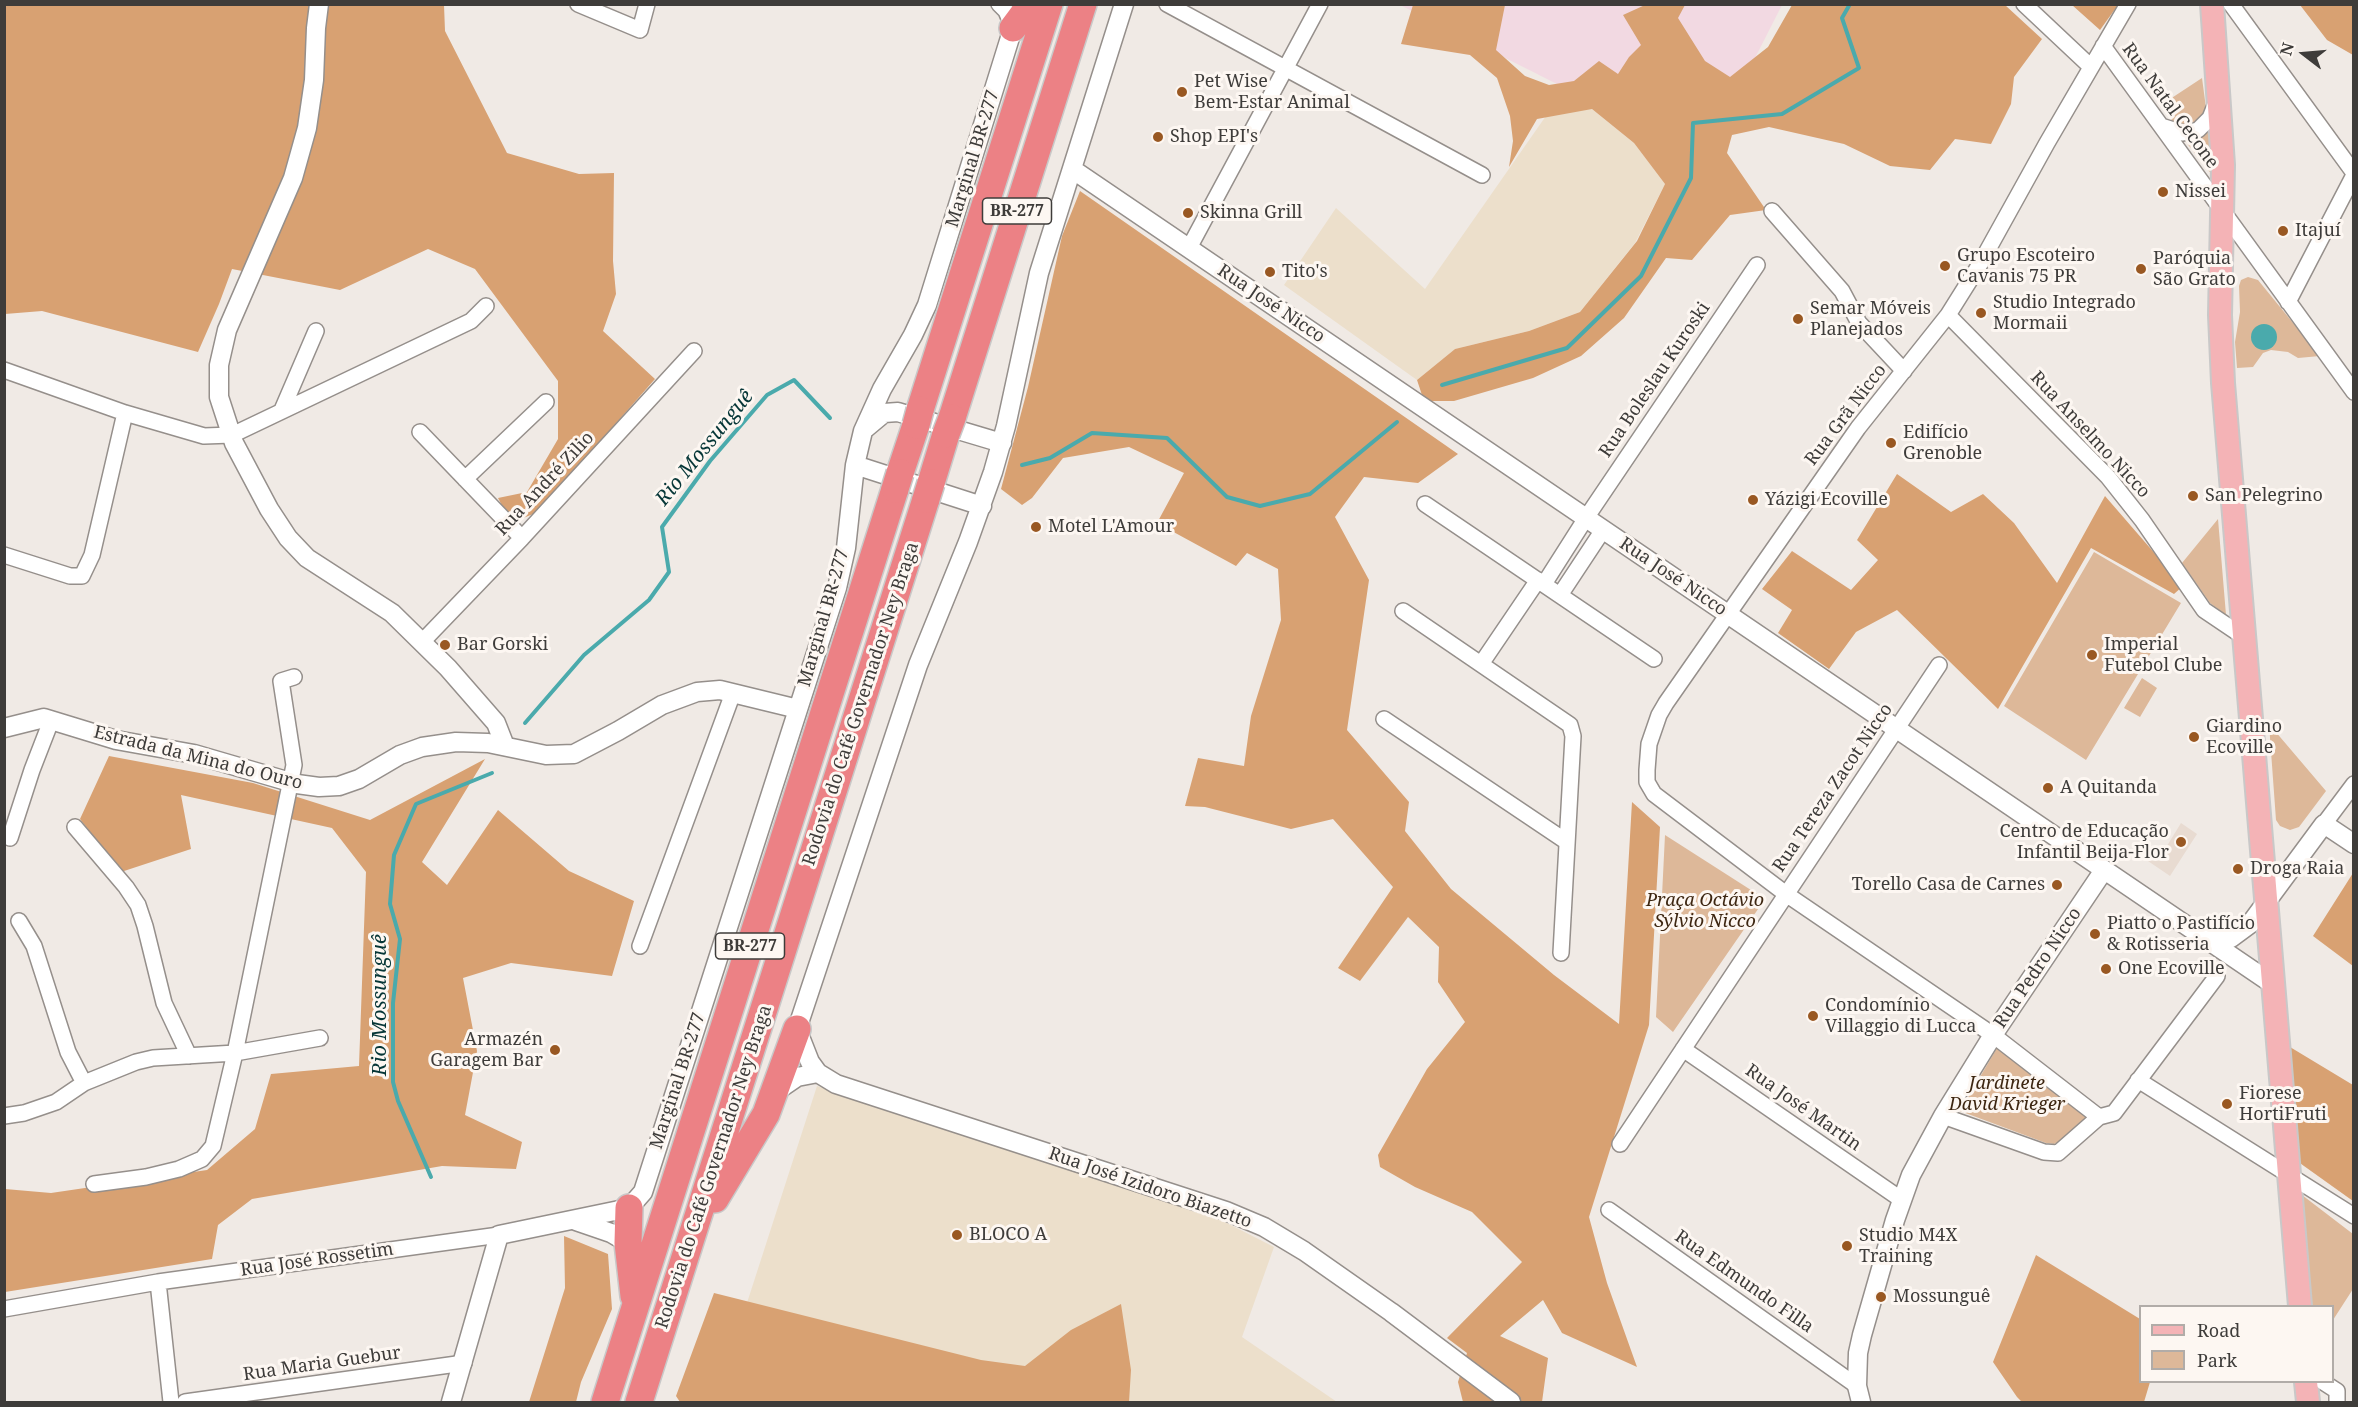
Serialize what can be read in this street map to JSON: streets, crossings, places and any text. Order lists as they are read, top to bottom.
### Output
{
  "streets": {
    "highway": ["BR-277", "Rodovia do Café Governador Ney Braga"],
    "street": [
      "Rua Natal Cecone",
      "Marginal BR-277",
      "Rua José Nicco",
      "Rua Boleslau Kuroski",
      "Rua Grã Nicco",
      "Rua Anselmo Nicco",
      "Rua André Zilio",
      "Estrada da Mina do Ouro",
      "Rua Tereza Zacot Nicco",
      "Rua Pedro Nicco",
      "Rua José Martin",
      "Rua José Izidoro Biazetto",
      "Rua José Rossetim",
      "Rua Edmundo Filla",
      "Rua Maria Guebur"
    ]
  },
  "crossings": [
    ["Rua Natal Cecone", "Rua Grã Nicco"],
    ["Marginal BR-277", "Estrada da Mina do Ouro"],
    ["Marginal BR-277", "Rua José Rossetim"],
    ["Rua José Nicco", "Rua Boleslau Kuroski"],
    ["Rua José Nicco", "Rua Grã Nicco"],
    ["Rua José Nicco", "Rua Tereza Zacot Nicco"],
    ["Rua José Nicco", "Rua Pedro Nicco"],
    ["Rua Grã Nicco", "Rua Anselmo Nicco"],
    ["Rua Grã Nicco", "Rua Tereza Zacot Nicco"],
    ["Rua Tereza Zacot Nicco", "Rua José Martin"],
    ["Rua Pedro Nicco", "Rua José Martin"],
    ["Rua Pedro Nicco", "Rua Edmundo Filla"]
  ],
  "water": ["Rio Mossunguê"],
  "parks": ["Praça Octávio Sýlvio Nicco", "Jardinete David Krieger"],
  "places": [
    "Pet Wise Bem-Estar Animal",
    "Shop EPI's",
    "Nissei",
    "Skinna Grill",
    "Itajuí",
    "Grupo Escoteiro Cavanis 75 PR",
    "Paróquia São Grato",
    "Tito's",
    "Studio Integrado Mormaii",
    "Semar Móveis Planejados",
    "Edifício Grenoble",
    "San Pelegrino",
    "Yázigi Ecoville",
    "Motel L'Amour",
    "Bar Gorski",
    "Imperial Futebol Clube",
    "Giardino Ecoville",
    "A Quitanda",
    "Centro de Educação Infantil Beija-Flor",
    "Droga Raia",
    "Torello Casa de Carnes",
    "Piatto o Pastifício & Rotisseria",
    "One Ecoville",
    "Condomínio Villaggio di Lucca",
    "Armazén Garagem Bar",
    "Fiorese HortiFruti",
    "BLOCO A",
    "Studio M4X Training",
    "Mossunguê"
  ],
  "legend": ["Road", "Park"],
  "north": "left"
}
